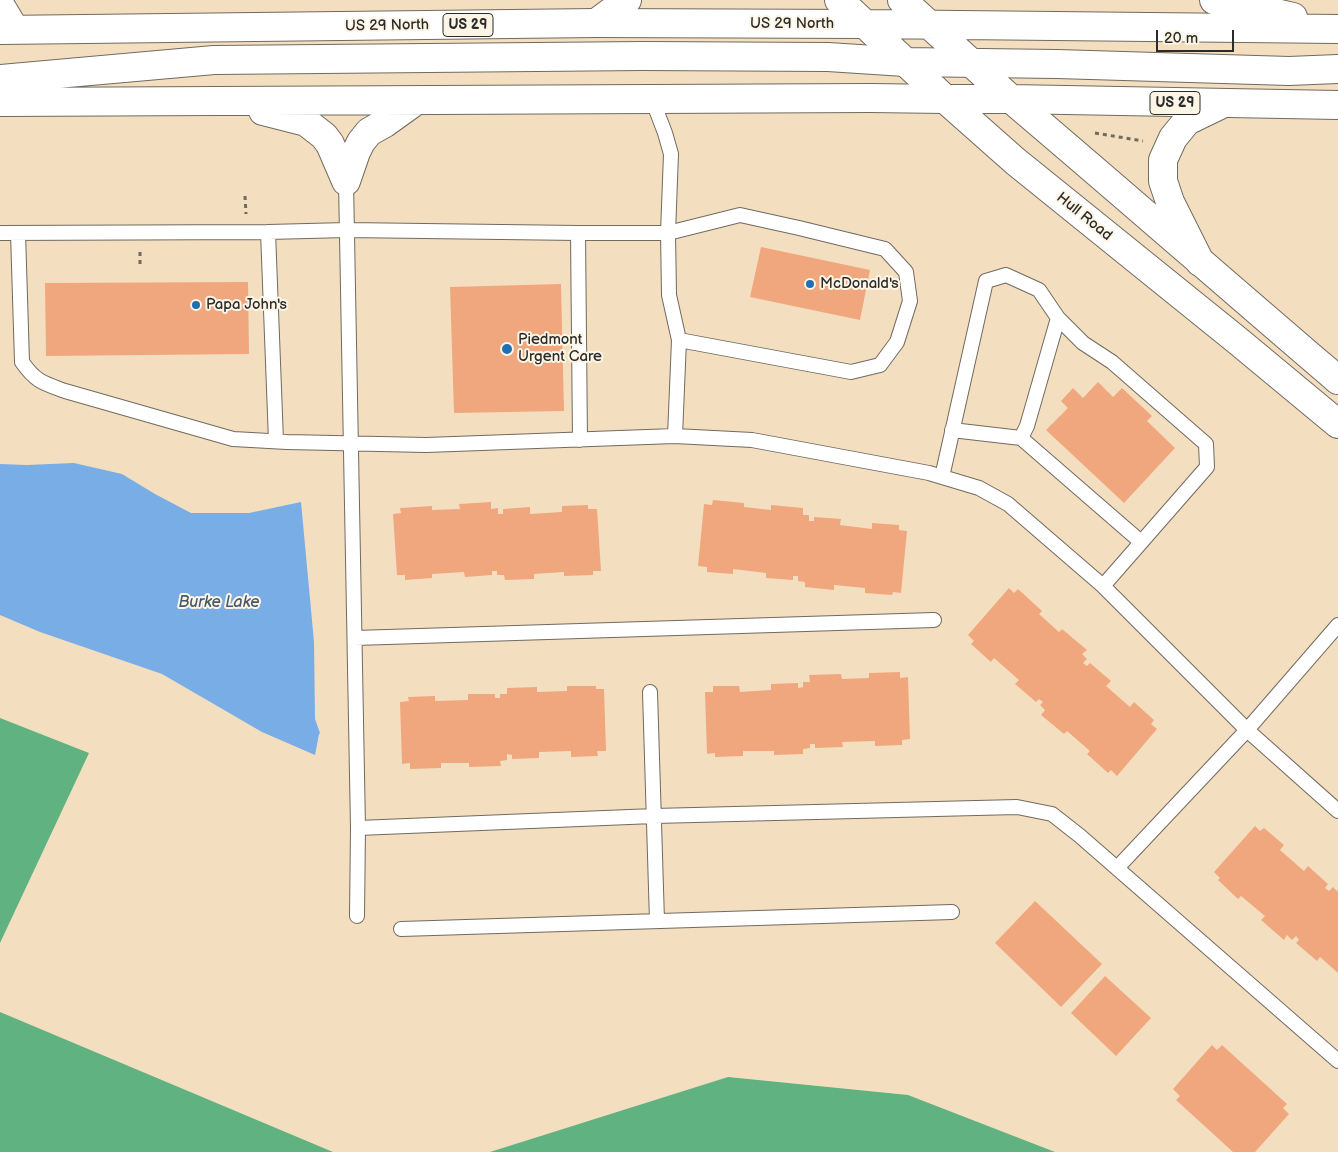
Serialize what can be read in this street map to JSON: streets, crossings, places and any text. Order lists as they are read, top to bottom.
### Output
{
  "streets": {
    "main road": ["US 29 North", "US 29", "Hull Road"]
  },
  "crossings": [
    ["US 29 North", "US 29"],
    ["US 29 North", "Hull Road"],
    ["US 29", "Hull Road"]
  ],
  "water": ["Burke Lake"],
  "places": ["McDonald's", "Papa John's", "Piedmont Urgent Care"],
  "scale_bar": "20 m"
}
